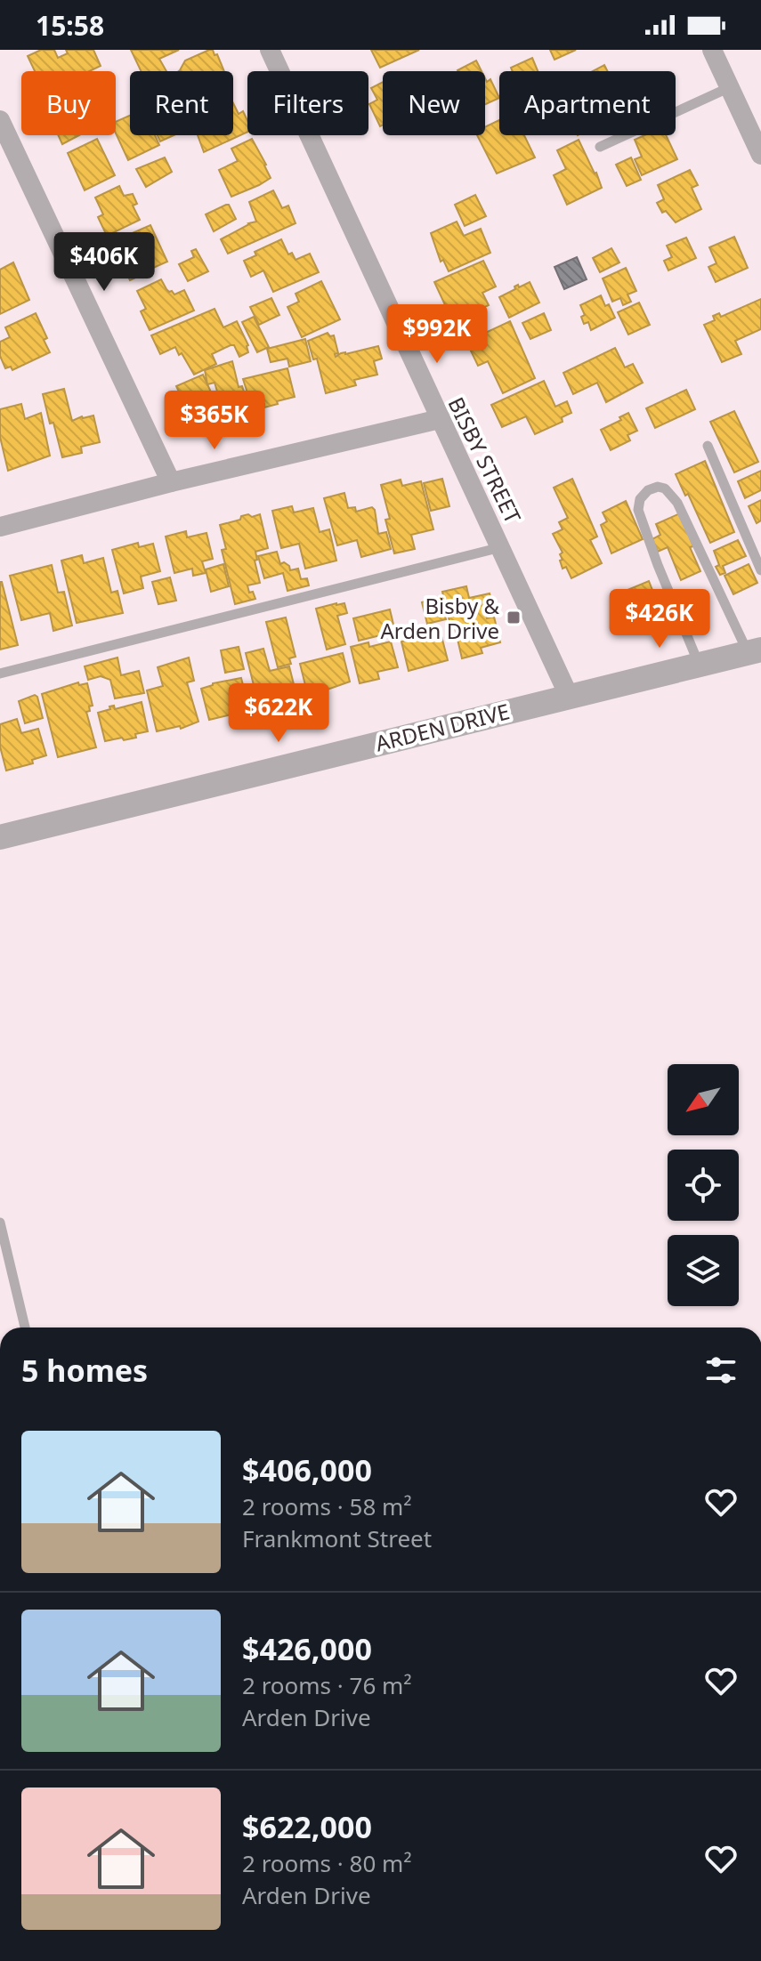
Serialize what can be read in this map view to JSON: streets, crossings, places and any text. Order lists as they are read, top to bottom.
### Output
{
  "streets": {
    "street": ["BISBY STREET", "ARDEN DRIVE"]
  },
  "crossings": [
    ["BISBY STREET", "ARDEN DRIVE"]
  ],
  "places": {
    "transit": ["Bisby & Arden Drive"]
  },
  "north": "bottom left",
  "page": {
    "status": "15:58",
    "chip": [
      "Buy",
      "Rent",
      "Filters",
      "New",
      "Apartment"
    ],
    "price": [
      "$406K",
      "$992K",
      "$365K",
      "$426K",
      "$622K"
    ],
    "heading": "5 homes",
    "list": [
      {
        "name": "$406,000",
        "note": "2 rooms · 58 m² · Frankmont Street"
      },
      {
        "name": "$426,000",
        "note": "2 rooms · 76 m² · Arden Drive"
      },
      {
        "name": "$622,000",
        "note": "2 rooms · 80 m² · Arden Drive"
      }
    ]
  }
}
